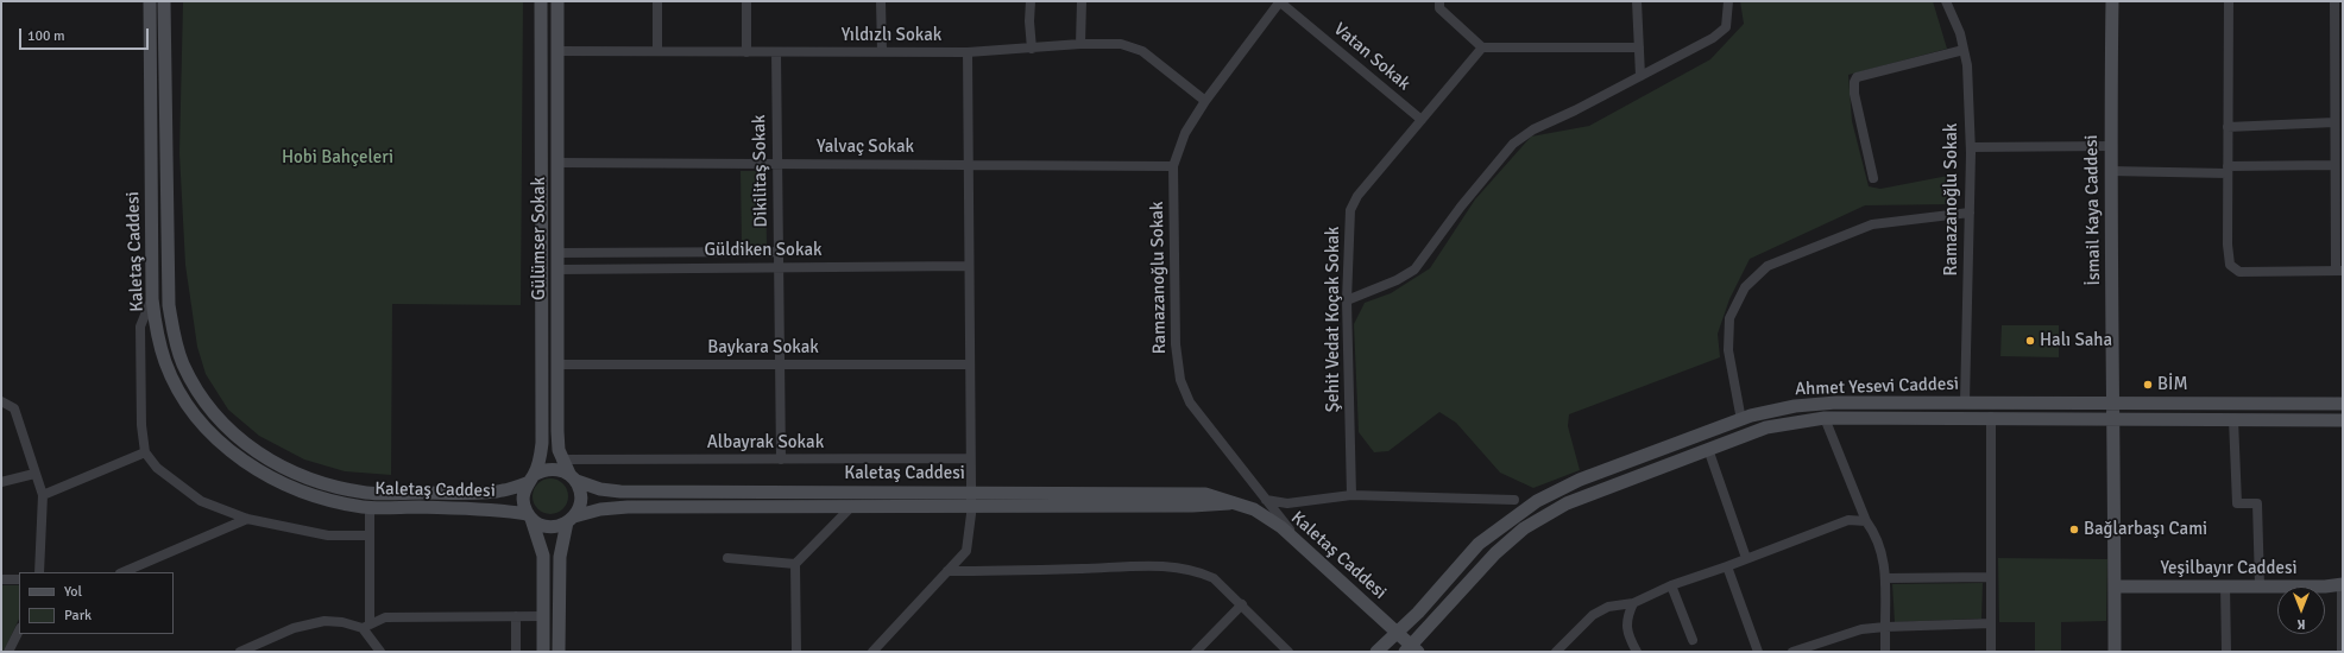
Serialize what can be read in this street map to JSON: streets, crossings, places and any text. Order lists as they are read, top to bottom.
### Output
{
  "streets": {
    "main road": [
      "İsmail Kaya Caddesi",
      "Gülümser Sokak",
      "Kaletaş Caddesi",
      "Ahmet Yesevi Caddesi",
      "Yeşilbayır Caddesi"
    ],
    "street": [
      "Yıldızlı Sokak",
      "Vatan Sokak",
      "Yalvaç Sokak",
      "Dikilitaş Sokak",
      "Ramazanoğlu Sokak",
      "Güldiken Sokak",
      "Şehit Vedat Koçak Sokak",
      "Baykara Sokak",
      "Albayrak Sokak"
    ]
  },
  "crossings": [
    ["Yıldızlı Sokak", "Dikilitaş Sokak"],
    ["Yıldızlı Sokak", "Ramazanoğlu Sokak"],
    ["Yıldızlı Sokak", "Gülümser Sokak"],
    ["Vatan Sokak", "Ramazanoğlu Sokak"],
    ["Vatan Sokak", "Şehit Vedat Koçak Sokak"],
    ["Yalvaç Sokak", "Dikilitaş Sokak"],
    ["Yalvaç Sokak", "Ramazanoğlu Sokak"],
    ["Yalvaç Sokak", "Gülümser Sokak"],
    ["Dikilitaş Sokak", "Güldiken Sokak"],
    ["Dikilitaş Sokak", "Baykara Sokak"],
    ["Dikilitaş Sokak", "Albayrak Sokak"],
    ["Ramazanoğlu Sokak", "Kaletaş Caddesi"],
    ["Ramazanoğlu Sokak", "Ahmet Yesevi Caddesi"],
    ["İsmail Kaya Caddesi", "Ahmet Yesevi Caddesi"],
    ["İsmail Kaya Caddesi", "Yeşilbayır Caddesi"],
    ["Gülümser Sokak", "Güldiken Sokak"],
    ["Gülümser Sokak", "Kaletaş Caddesi"],
    ["Gülümser Sokak", "Baykara Sokak"],
    ["Gülümser Sokak", "Albayrak Sokak"],
    ["Kaletaş Caddesi", "Ahmet Yesevi Caddesi"]
  ],
  "parks": ["Hobi Bahçeleri"],
  "places": ["Halı Saha", "BİM", "Bağlarbaşı Cami"],
  "legend": ["Yol", "Park"],
  "scale_bar": "100 m",
  "north": "bottom"
}
